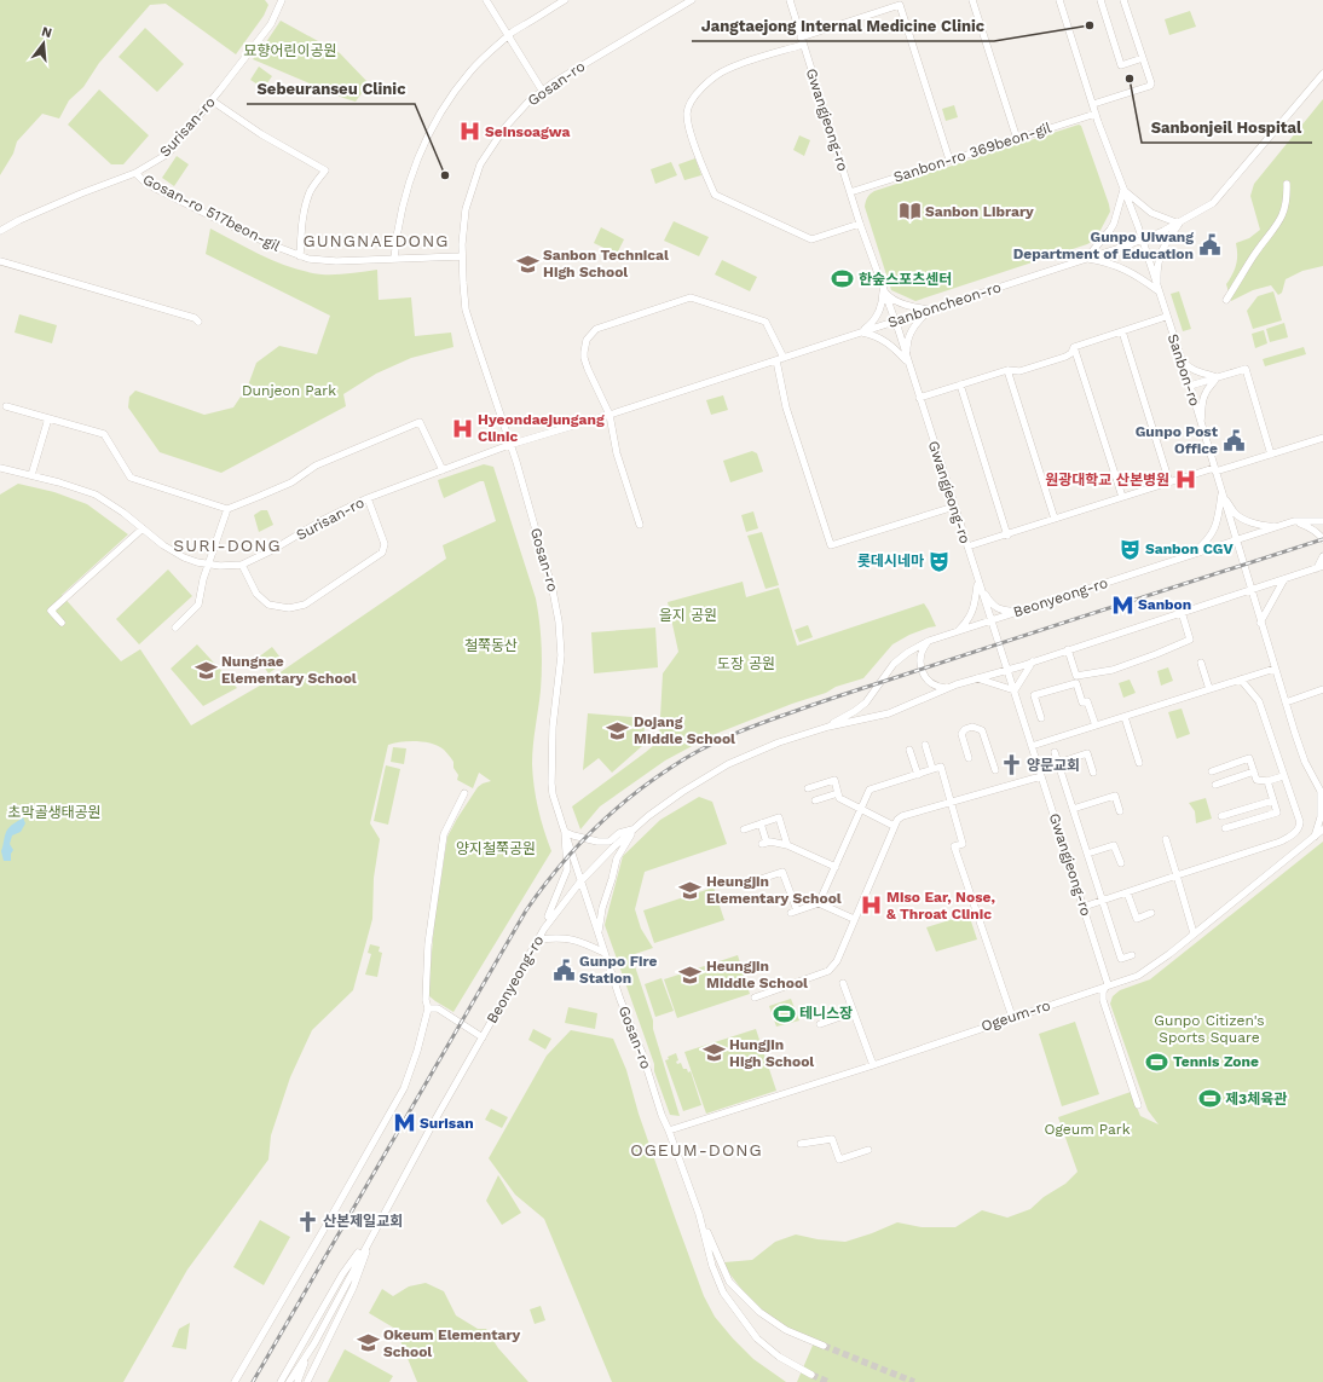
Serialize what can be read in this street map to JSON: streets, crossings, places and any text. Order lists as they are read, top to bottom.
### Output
{
  "streets": {
    "street": [
      "Gosan-ro",
      "Gwangjeong-ro",
      "Surisan-ro",
      "Sanbon-ro 369beon-gil",
      "Gosan-ro 517beon-gil",
      "Sanboncheon-ro",
      "Sanbon-ro",
      "Beonyeong-ro",
      "Ogeum-ro"
    ]
  },
  "crossings": [
    ["Gosan-ro", "Surisan-ro"],
    ["Gosan-ro", "Gosan-ro 517beon-gil"],
    ["Gosan-ro", "Sanboncheon-ro"],
    ["Gosan-ro", "Beonyeong-ro"],
    ["Gosan-ro", "Ogeum-ro"],
    ["Gwangjeong-ro", "Sanbon-ro 369beon-gil"],
    ["Gwangjeong-ro", "Sanboncheon-ro"],
    ["Gwangjeong-ro", "Beonyeong-ro"],
    ["Gwangjeong-ro", "Ogeum-ro"],
    ["Surisan-ro", "Gosan-ro 517beon-gil"],
    ["Surisan-ro", "Sanboncheon-ro"],
    ["Sanbon-ro 369beon-gil", "Sanbon-ro"],
    ["Sanboncheon-ro", "Sanbon-ro"],
    ["Sanbon-ro", "Beonyeong-ro"]
  ],
  "districts": ["GUNGNAEDONG", "SURI-DONG", "OGEUM-DONG"],
  "parks": [
    "묘향어린이공원",
    "Dunjeon Park",
    "을지 공원",
    "철쭉동산",
    "도장 공원",
    "초막골생태공원",
    "양지철쭉공원",
    "Gunpo Citizen's Sports Square",
    "Ogeum Park"
  ],
  "places": {
    "other": ["Jangtaejong Internal Medicine Clinic", "Sanbonjeil Hospital", "Sebeuranseu Clinic"],
    "hospital": [
      "Seinsoagwa",
      "Hyeondaejungang Clinic",
      "원광대학교 산본병원",
      "Miso Ear, Nose, & Throat Clinic"
    ],
    "library": ["Sanbon Library"],
    "public building": ["Gunpo Uiwang Department of Education", "Gunpo Post Office", "Gunpo Fire Station"],
    "school or university": [
      "Sanbon Technical High School",
      "Nungnae Elementary School",
      "Dojang Middle School",
      "Heungjin Elementary School",
      "Heungjin Middle School",
      "Hungjin High School",
      "Okeum Elementary School"
    ],
    "sports": [
      "한숲스포츠센터",
      "테니스장",
      "Tennis Zone",
      "제3체육관"
    ],
    "theatre": ["Sanbon CGV", "롯데시네마"],
    "metro station": ["Sanbon", "Surisan"],
    "church": ["양문교회", "산본제일교회"]
  },
  "north": "top"
}
